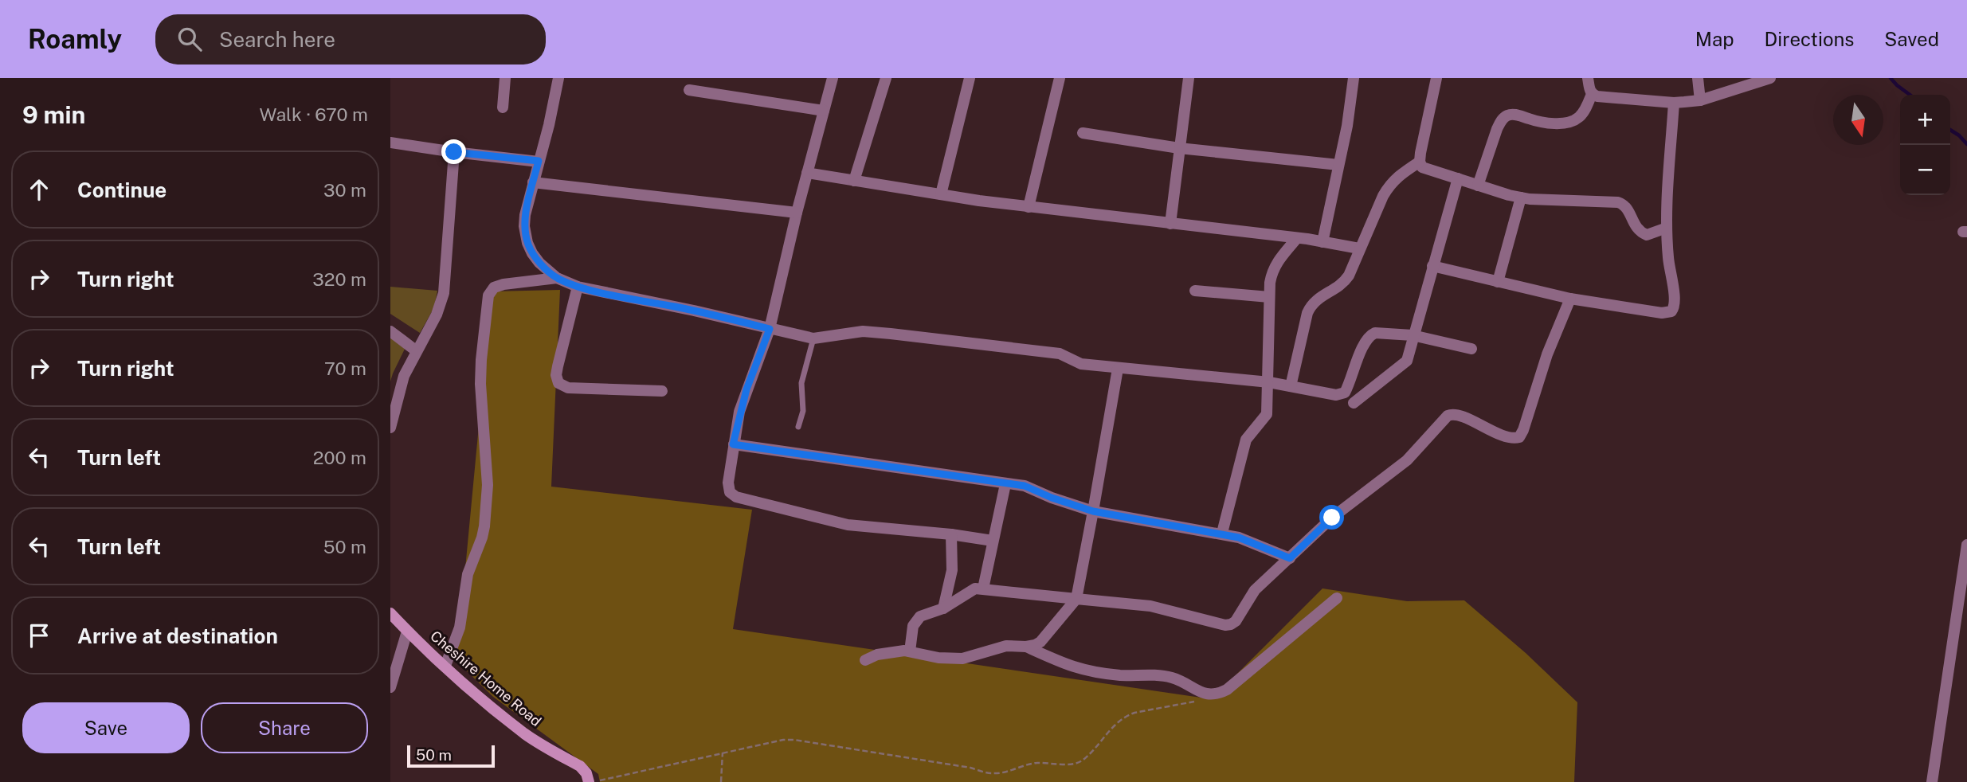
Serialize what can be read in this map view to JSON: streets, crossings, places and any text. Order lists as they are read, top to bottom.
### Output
{
  "streets": {
    "street": ["Cheshire Home Road"]
  },
  "scale_bar": "50 m",
  "north": "bottom",
  "page": {
    "header": "Roamly",
    "search": "Search here",
    "nav": ["Map", "Directions", "Saved"],
    "heading": ["9 min", "Walk · 670 m"],
    "map_buttons": ["+", "−"],
    "list": [
      ["Continue", "30 m"],
      ["Turn right", "320 m"],
      ["Turn right", "70 m"],
      ["Turn left", "200 m"],
      ["Turn left", "50 m"],
      "Arrive at destination"
    ],
    "buttons": ["Save", "Share"],
    "scale": "50 m"
  }
}
